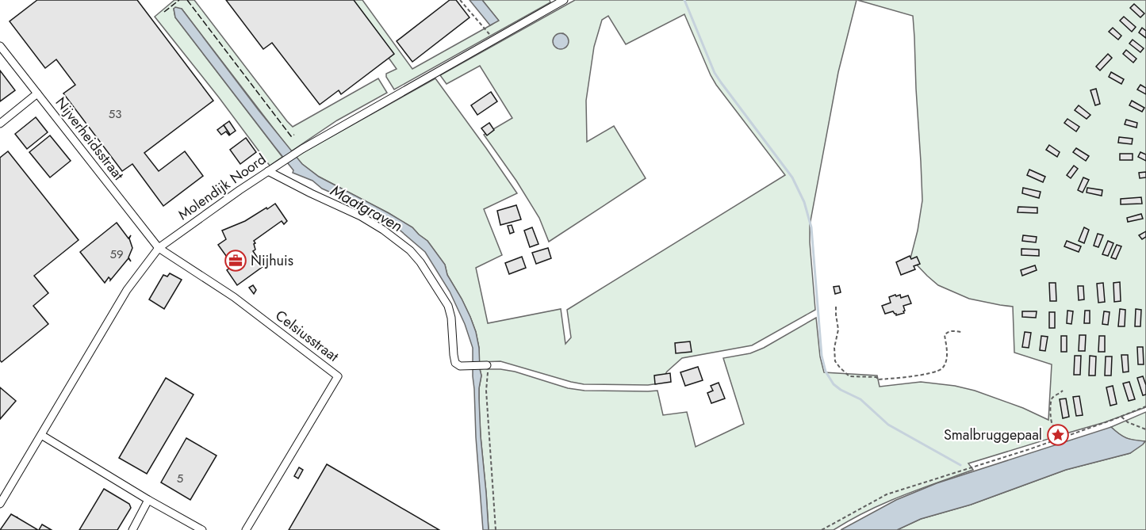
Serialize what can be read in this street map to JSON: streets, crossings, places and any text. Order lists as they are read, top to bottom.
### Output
{
  "streets": {
    "street": ["Nijverheidsstraat", "Molendijk Noord", "Celsiusstraat"]
  },
  "crossings": [
    ["Nijverheidsstraat", "Molendijk Noord"],
    ["Nijverheidsstraat", "Celsiusstraat"],
    ["Molendijk Noord", "Celsiusstraat"]
  ],
  "water": ["Maatgraven"],
  "places": {
    "office": ["Nijhuis"],
    "place": ["Smalbruggepaal"]
  },
  "house_numbers": ["53", "59", "5"]
}
